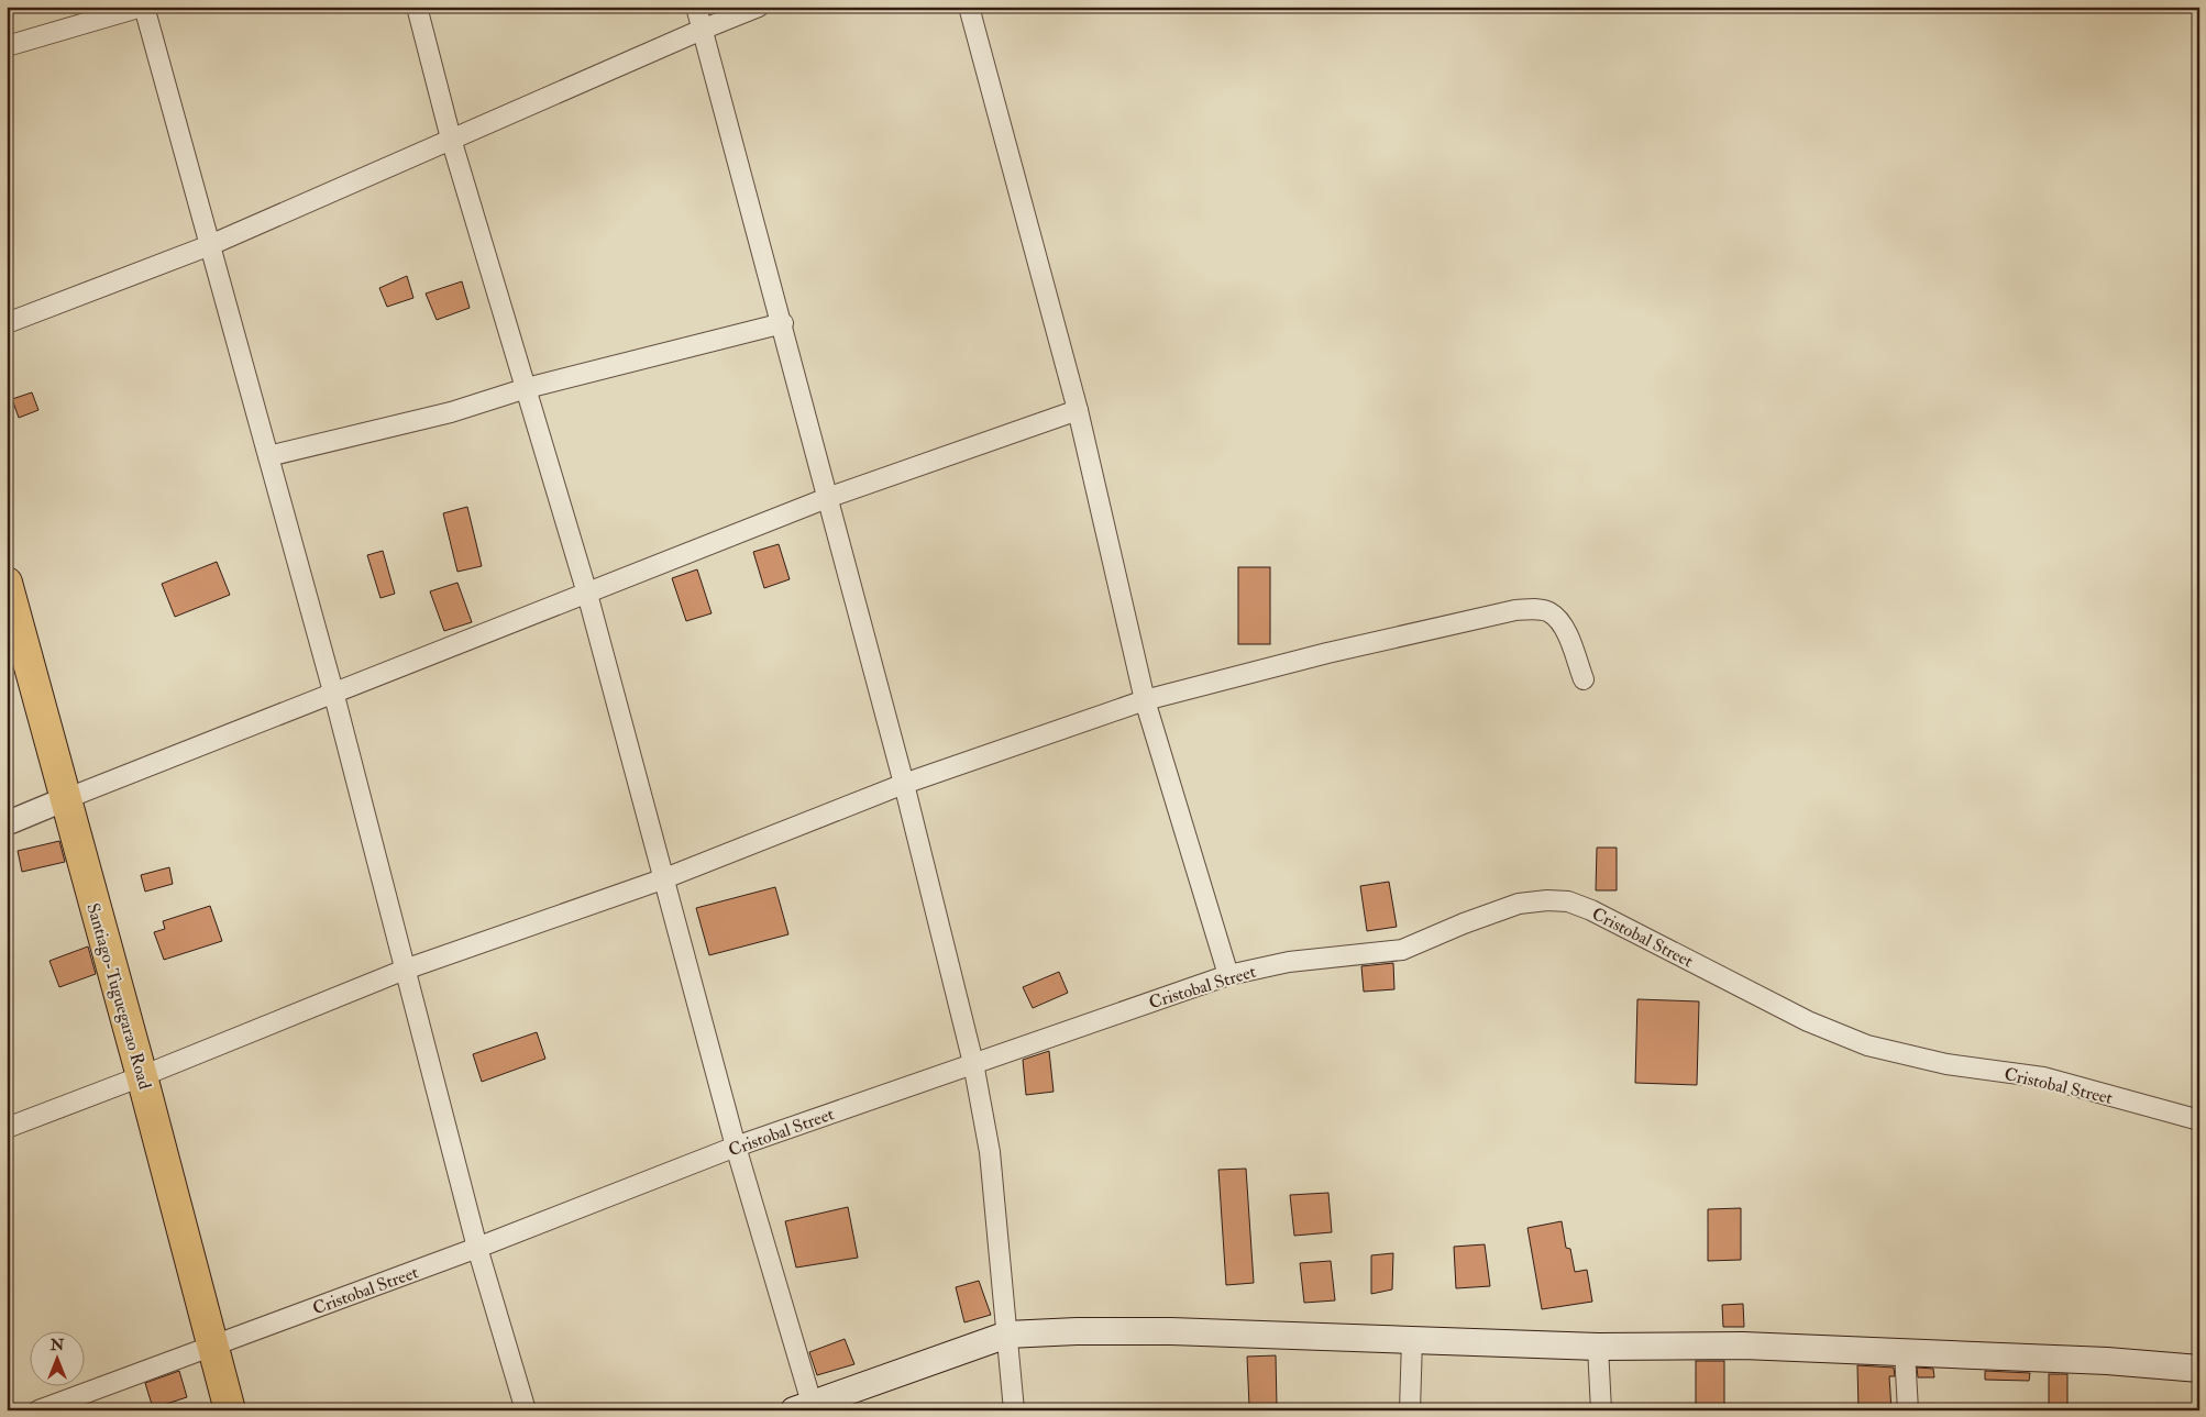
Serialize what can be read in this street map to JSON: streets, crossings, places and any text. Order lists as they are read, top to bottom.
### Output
{
  "streets": {
    "highway": ["Santiago-Tuguegarao Road"],
    "street": ["Cristobal Street"]
  },
  "crossings": [
    ["Cristobal Street", "Santiago-Tuguegarao Road"]
  ],
  "north": "top"
}
